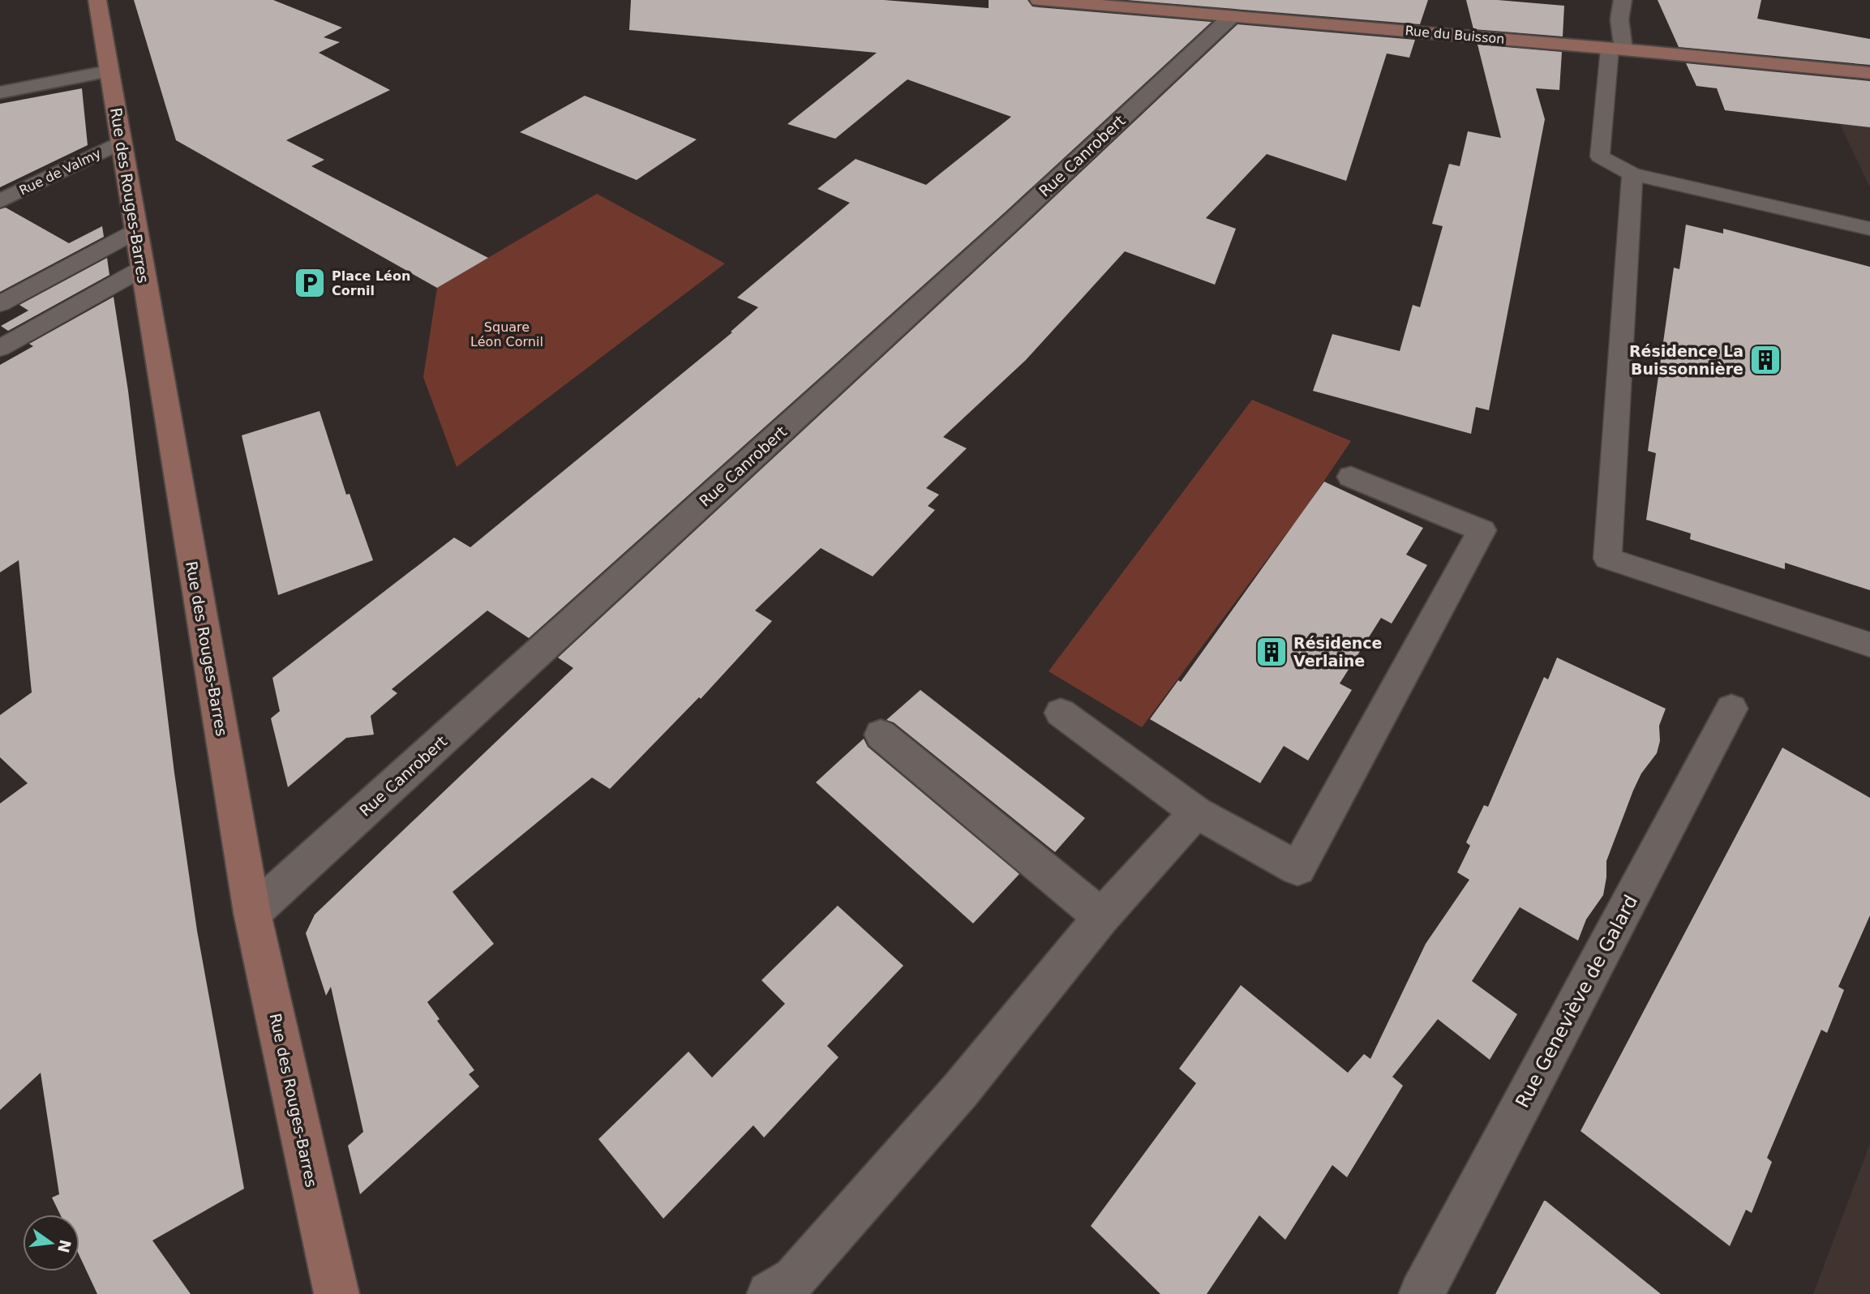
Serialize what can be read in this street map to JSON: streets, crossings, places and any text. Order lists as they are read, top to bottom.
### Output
{
  "streets": {
    "street": [
      "Rue du Buisson",
      "Rue Canrobert",
      "Rue de Valmy",
      "Rue des Rouges-Barres",
      "Rue Geneviève de Galard"
    ]
  },
  "crossings": [
    ["Rue du Buisson", "Rue Canrobert"],
    ["Rue Canrobert", "Rue des Rouges-Barres"],
    ["Rue de Valmy", "Rue des Rouges-Barres"]
  ],
  "parks": ["Square Léon Cornil"],
  "places": {
    "parking": ["Place Léon Cornil"],
    "building": ["Résidence La Buissonnière", "Résidence Verlaine"]
  },
  "north": "right"
}
